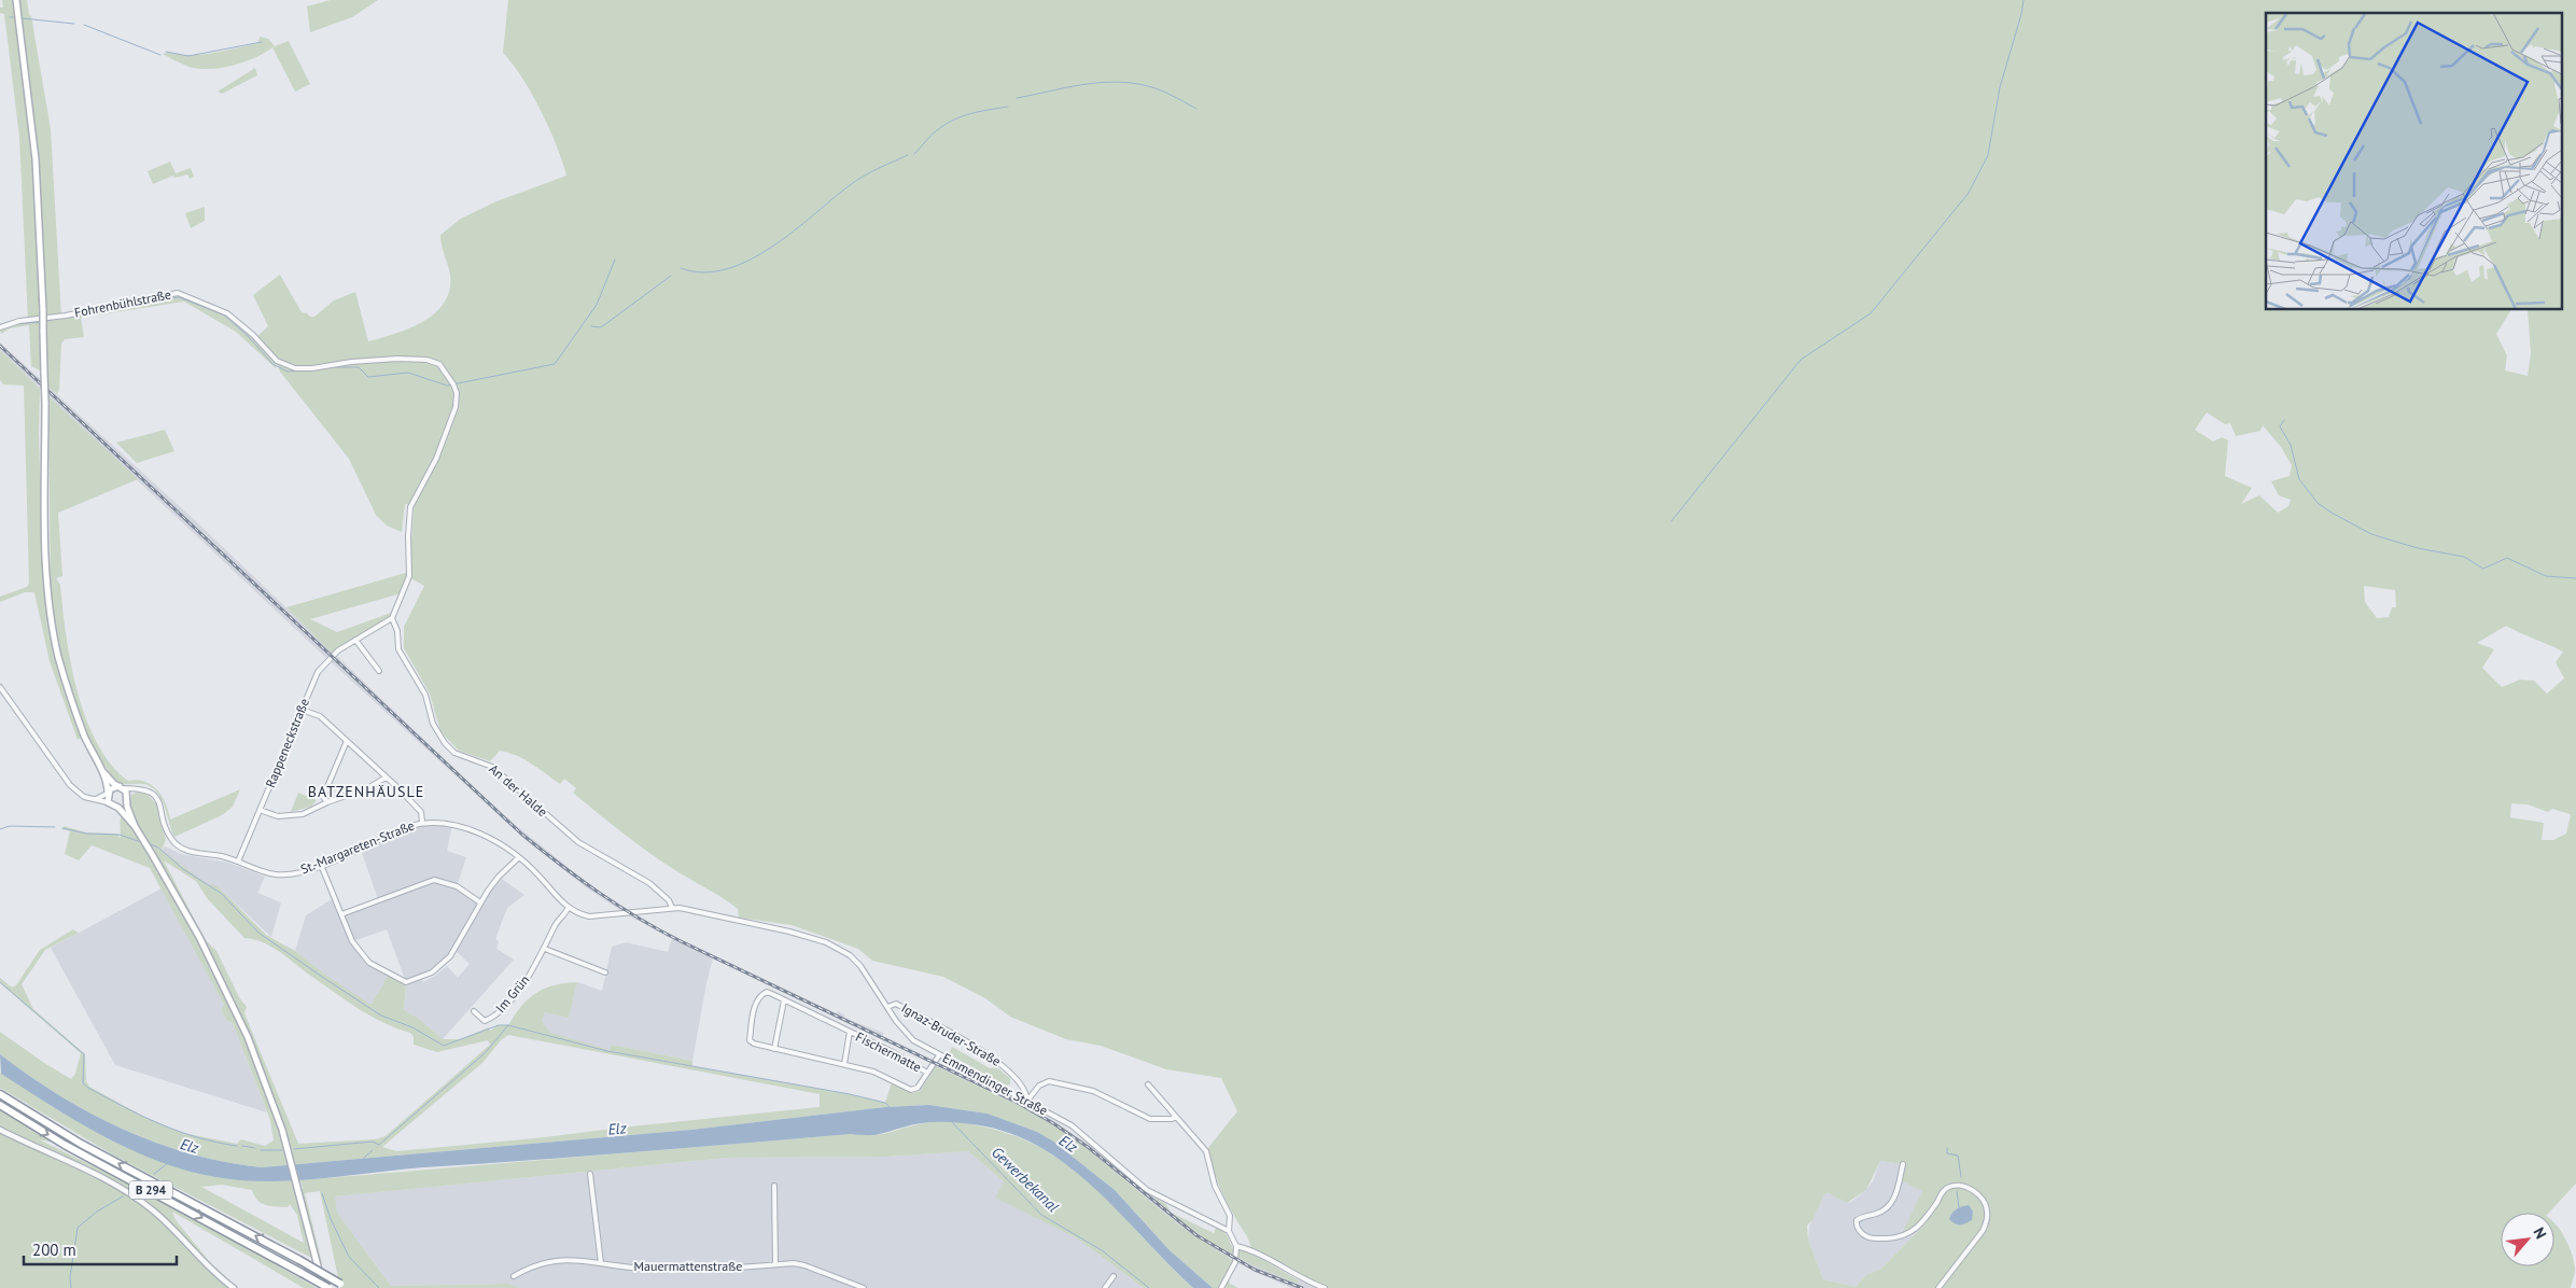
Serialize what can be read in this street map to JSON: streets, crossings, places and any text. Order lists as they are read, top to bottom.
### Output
{
  "streets": {
    "highway": ["B 294"],
    "street": [
      "Fohrenbühlstraße",
      "Rappeneckstraße",
      "An der Halde",
      "St.-Margareten-Straße",
      "Im Grün",
      "Ignaz-Bruder-Straße",
      "Fischermatte",
      "Emmendinger Straße",
      "Mauermattenstraße"
    ]
  },
  "crossings": [
    ["Fohrenbühlstraße", "Rappeneckstraße"],
    ["Fohrenbühlstraße", "An der Halde"],
    ["Rappeneckstraße", "An der Halde"],
    ["Rappeneckstraße", "St.-Margareten-Straße"],
    ["An der Halde", "Emmendinger Straße"],
    ["St.-Margareten-Straße", "Im Grün"],
    ["Ignaz-Bruder-Straße", "Emmendinger Straße"],
    ["Fischermatte", "Emmendinger Straße"]
  ],
  "districts": ["BATZENHÄUSLE"],
  "water": ["Elz", "Gewerbekanal"],
  "scale_bar": "200 m",
  "north": "top right"
}
